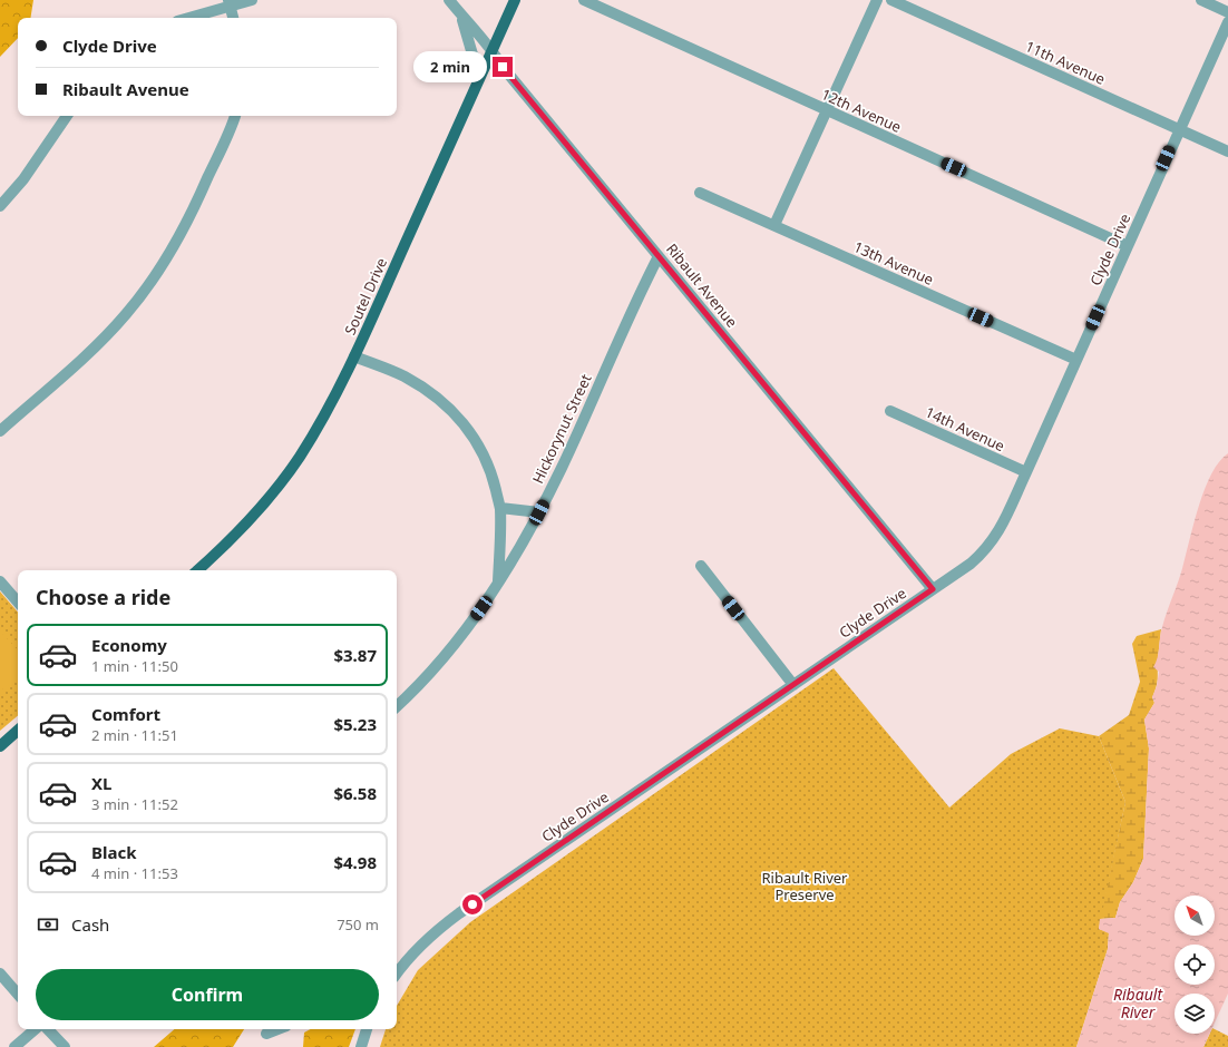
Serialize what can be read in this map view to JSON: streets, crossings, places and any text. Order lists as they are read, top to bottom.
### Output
{
  "streets": {
    "main road": ["Soutel Drive"],
    "street": [
      "11th Avenue",
      "12th Avenue",
      "Clyde Drive",
      "13th Avenue",
      "Ribault Avenue",
      "Hickorynut Street",
      "14th Avenue"
    ]
  },
  "crossings": [
    ["11th Avenue", "Clyde Drive"],
    ["12th Avenue", "Clyde Drive"],
    ["Clyde Drive", "13th Avenue"],
    ["Clyde Drive", "Ribault Avenue"],
    ["Clyde Drive", "14th Avenue"],
    ["Ribault Avenue", "Soutel Drive"],
    ["Ribault Avenue", "Hickorynut Street"]
  ],
  "water": ["Ribault River"],
  "parks": ["Ribault River Preserve"],
  "north": "top left",
  "page": {
    "banner": ["Clyde Drive", "Ribault Avenue"],
    "bubble": "2 min",
    "heading": "Choose a ride",
    "list": [
      {
        "name": "Economy",
        "note": "1 min · 11:50",
        "value": "$3.87"
      },
      {
        "name": "Comfort",
        "note": "2 min · 11:51",
        "value": "$5.23"
      },
      {
        "name": "XL",
        "note": "3 min · 11:52",
        "value": "$6.58"
      },
      {
        "name": "Black",
        "note": "4 min · 11:53",
        "value": "$4.98"
      }
    ],
    "pay": ["Cash", "750 m"],
    "buttons": "Confirm"
  }
}
